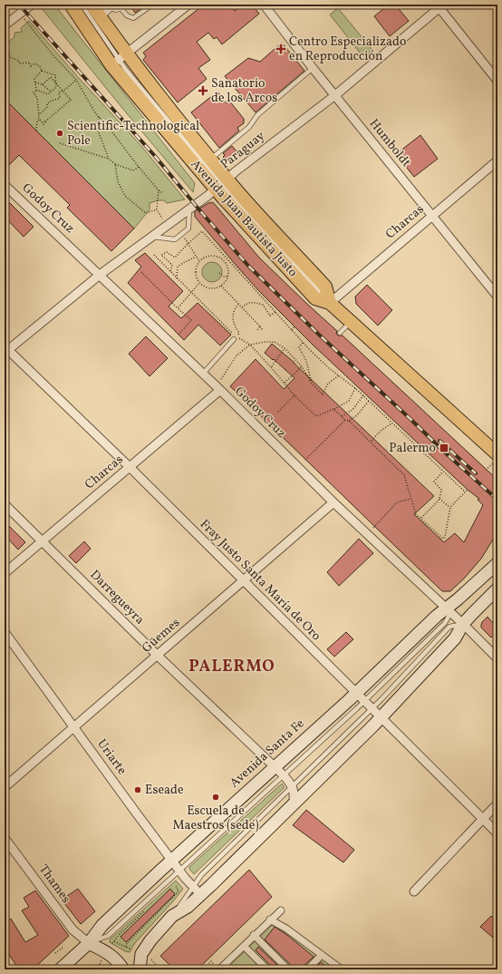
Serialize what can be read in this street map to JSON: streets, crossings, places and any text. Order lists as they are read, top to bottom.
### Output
{
  "streets": {
    "main road": ["Avenida Juan Bautista Justo", "Avenida Santa Fe"],
    "street": [
      "Humboldt",
      "Paraguay",
      "Godoy Cruz",
      "Charcas",
      "Fray Justo Santa María de Oro",
      "Darregueyra",
      "Güemes",
      "Uriarte",
      "Thames"
    ]
  },
  "crossings": [
    ["Humboldt", "Paraguay"],
    ["Humboldt", "Charcas"],
    ["Paraguay", "Godoy Cruz"],
    ["Paraguay", "Avenida Juan Bautista Justo"],
    ["Paraguay", "Fray Justo Santa María de Oro"],
    ["Godoy Cruz", "Charcas"],
    ["Godoy Cruz", "Güemes"],
    ["Godoy Cruz", "Avenida Santa Fe"],
    ["Avenida Juan Bautista Justo", "Charcas"],
    ["Charcas", "Fray Justo Santa María de Oro"],
    ["Charcas", "Darregueyra"],
    ["Fray Justo Santa María de Oro", "Güemes"],
    ["Fray Justo Santa María de Oro", "Avenida Santa Fe"],
    ["Darregueyra", "Güemes"],
    ["Darregueyra", "Avenida Santa Fe"],
    ["Güemes", "Uriarte"],
    ["Avenida Santa Fe", "Uriarte"],
    ["Avenida Santa Fe", "Thames"]
  ],
  "districts": ["PALERMO"],
  "places": {
    "health": ["Centro Especializado en Reproducción", "Sanatorio de los Arcos"],
    "other": ["Scientific-Technological Pole", "Eseade", "Escuela de Maestros (sede)"],
    "transit": ["Palermo"]
  }
}
